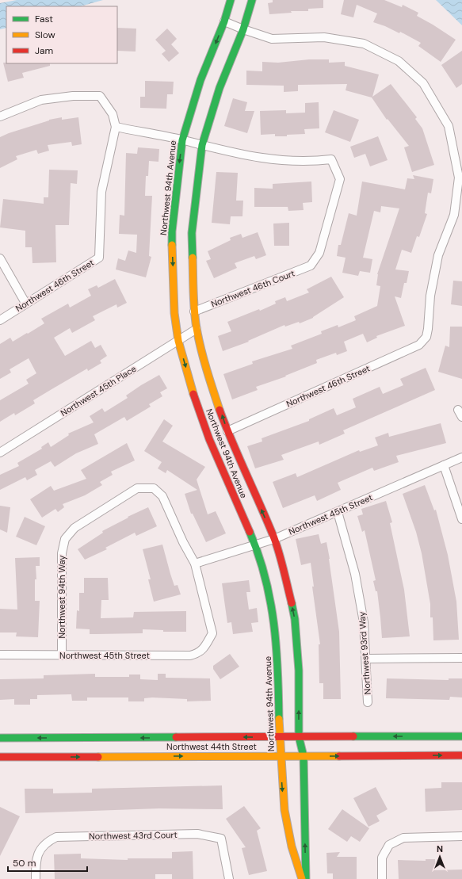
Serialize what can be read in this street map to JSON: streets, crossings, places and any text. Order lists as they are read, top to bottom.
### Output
{
  "streets": {
    "street": [
      "Northwest 94th Avenue",
      "Northwest 46th Street",
      "Northwest 46th Court",
      "Northwest 45th Place",
      "Northwest 45th Street",
      "Northwest 94th Way",
      "Northwest 93rd Way",
      "Northwest 44th Street",
      "Northwest 43rd Court"
    ]
  },
  "crossings": [
    ["Northwest 94th Avenue", "Northwest 46th Street"],
    ["Northwest 94th Avenue", "Northwest 46th Court"],
    ["Northwest 94th Avenue", "Northwest 45th Place"],
    ["Northwest 94th Avenue", "Northwest 45th Street"],
    ["Northwest 94th Avenue", "Northwest 44th Street"],
    ["Northwest 45th Street", "Northwest 94th Way"],
    ["Northwest 45th Street", "Northwest 93rd Way"]
  ],
  "legend": ["Fast", "Slow", "Jam"],
  "scale_bar": "50 m",
  "north": "top"
}
